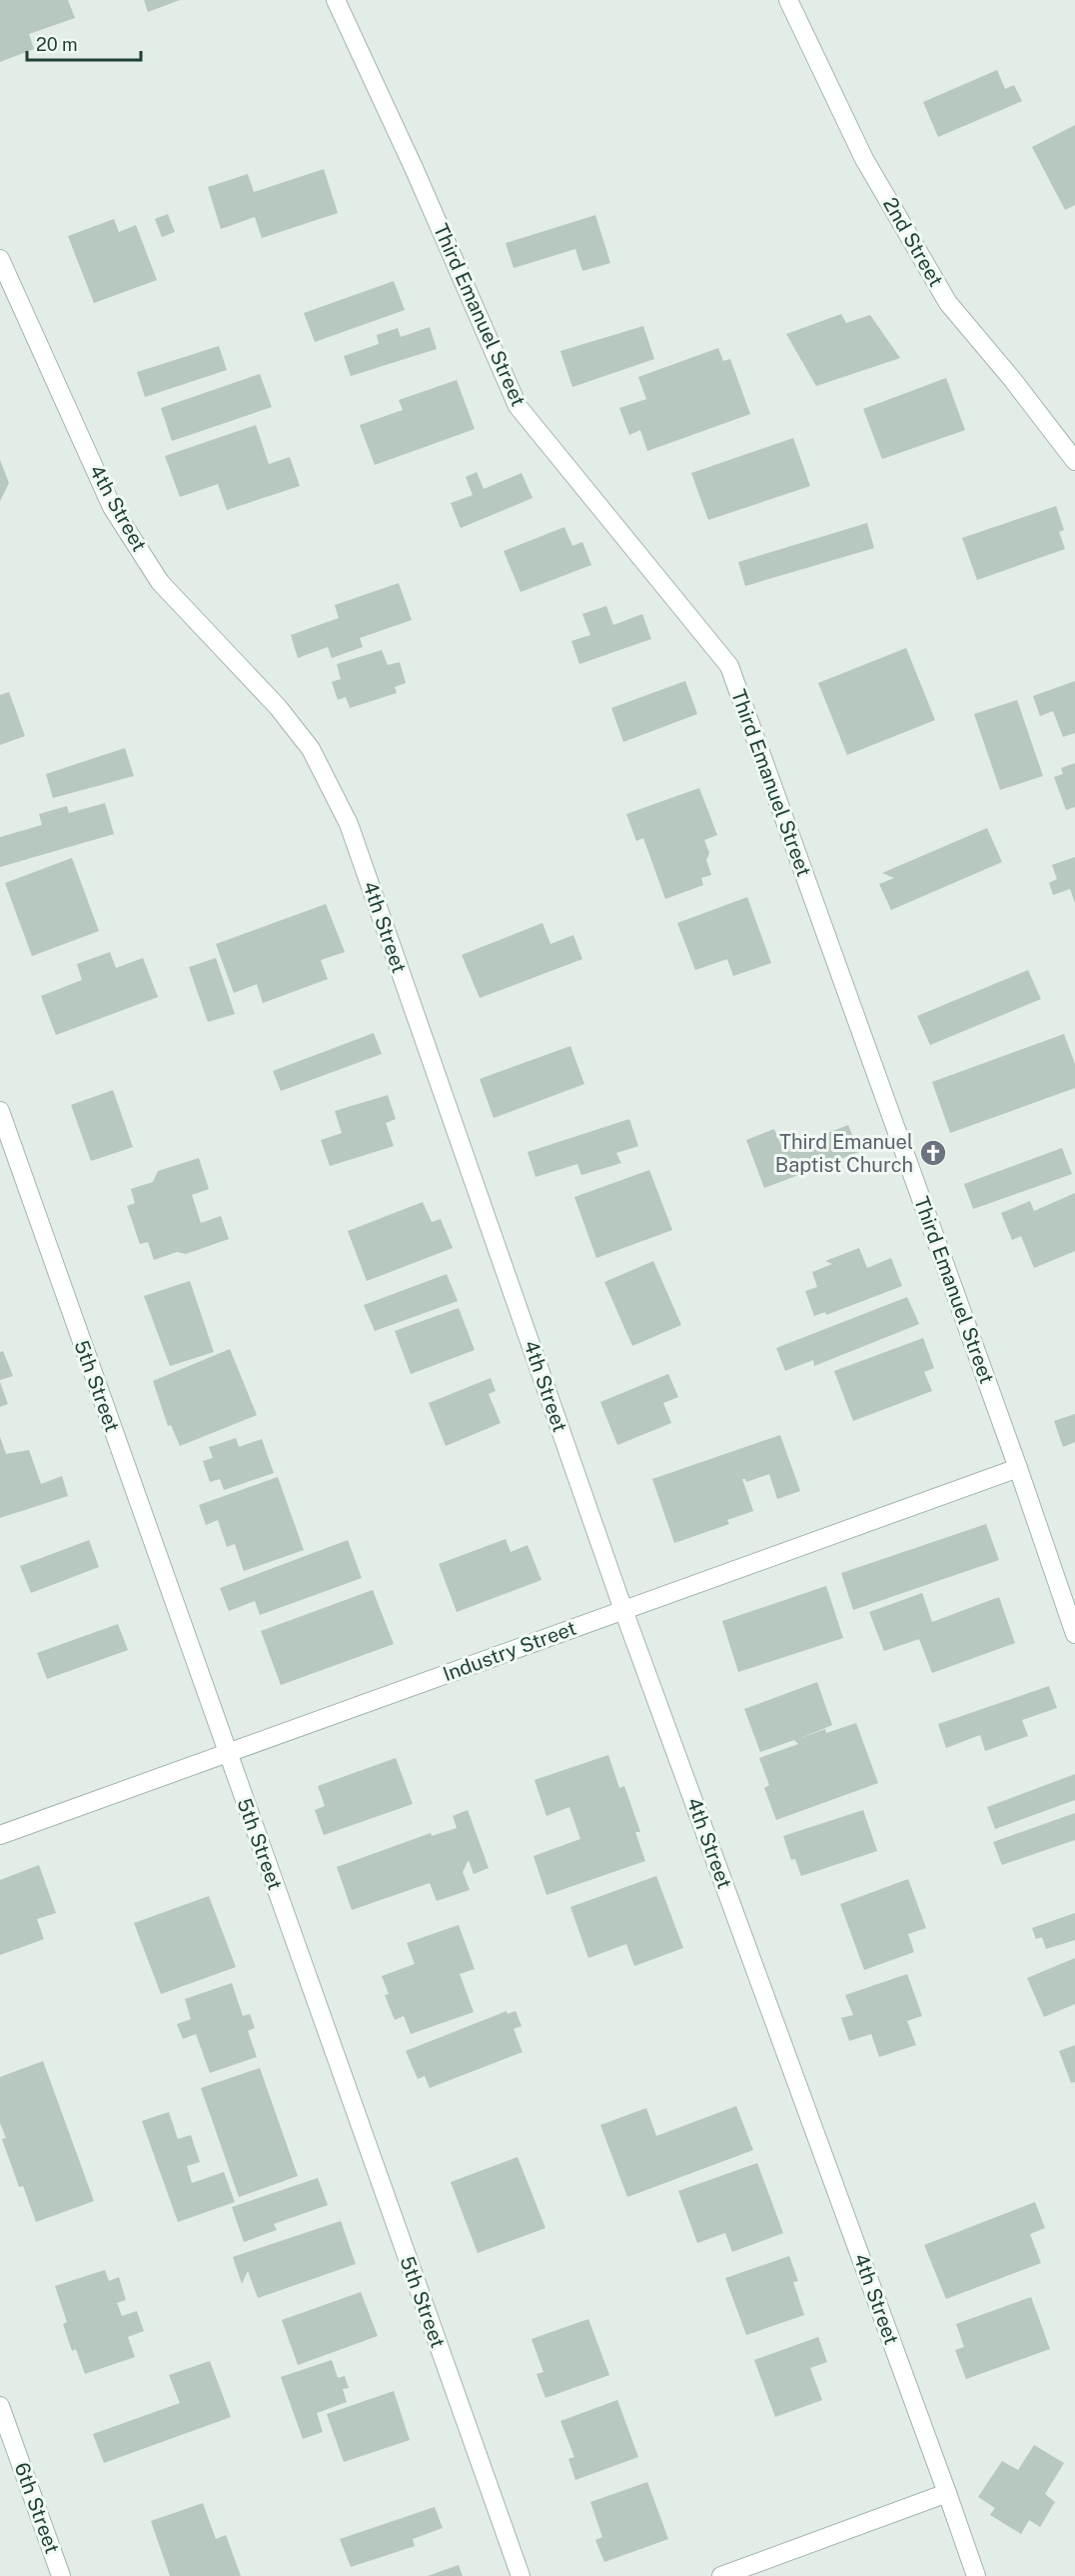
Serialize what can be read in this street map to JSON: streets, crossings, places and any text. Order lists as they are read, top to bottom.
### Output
{
  "streets": {
    "street": [
      "2nd Street",
      "Third Emanuel Street",
      "4th Street",
      "5th Street",
      "Industry Street",
      "6th Street"
    ]
  },
  "crossings": [
    ["Third Emanuel Street", "Industry Street"],
    ["4th Street", "Industry Street"],
    ["5th Street", "Industry Street"]
  ],
  "places": {
    "church": ["Third Emanuel Baptist Church"]
  },
  "scale_bar": "20 m"
}
